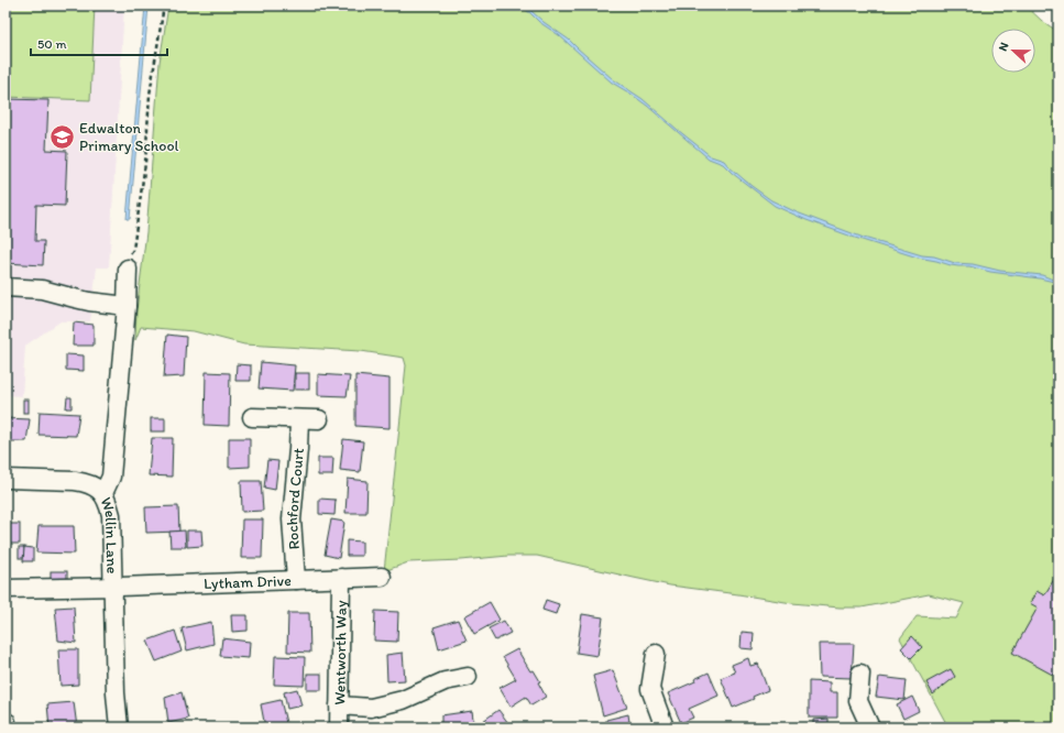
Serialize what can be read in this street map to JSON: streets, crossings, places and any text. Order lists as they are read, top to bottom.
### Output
{
  "streets": {
    "street": [
      "Rochford Court",
      "Wellin Lane",
      "Lytham Drive",
      "Wentworth Way"
    ]
  },
  "crossings": [
    ["Rochford Court", "Lytham Drive"],
    ["Wellin Lane", "Lytham Drive"],
    ["Lytham Drive", "Wentworth Way"]
  ],
  "places": {
    "school or university": ["Edwalton Primary School"]
  },
  "scale_bar": "50 m",
  "north": "left"
}
